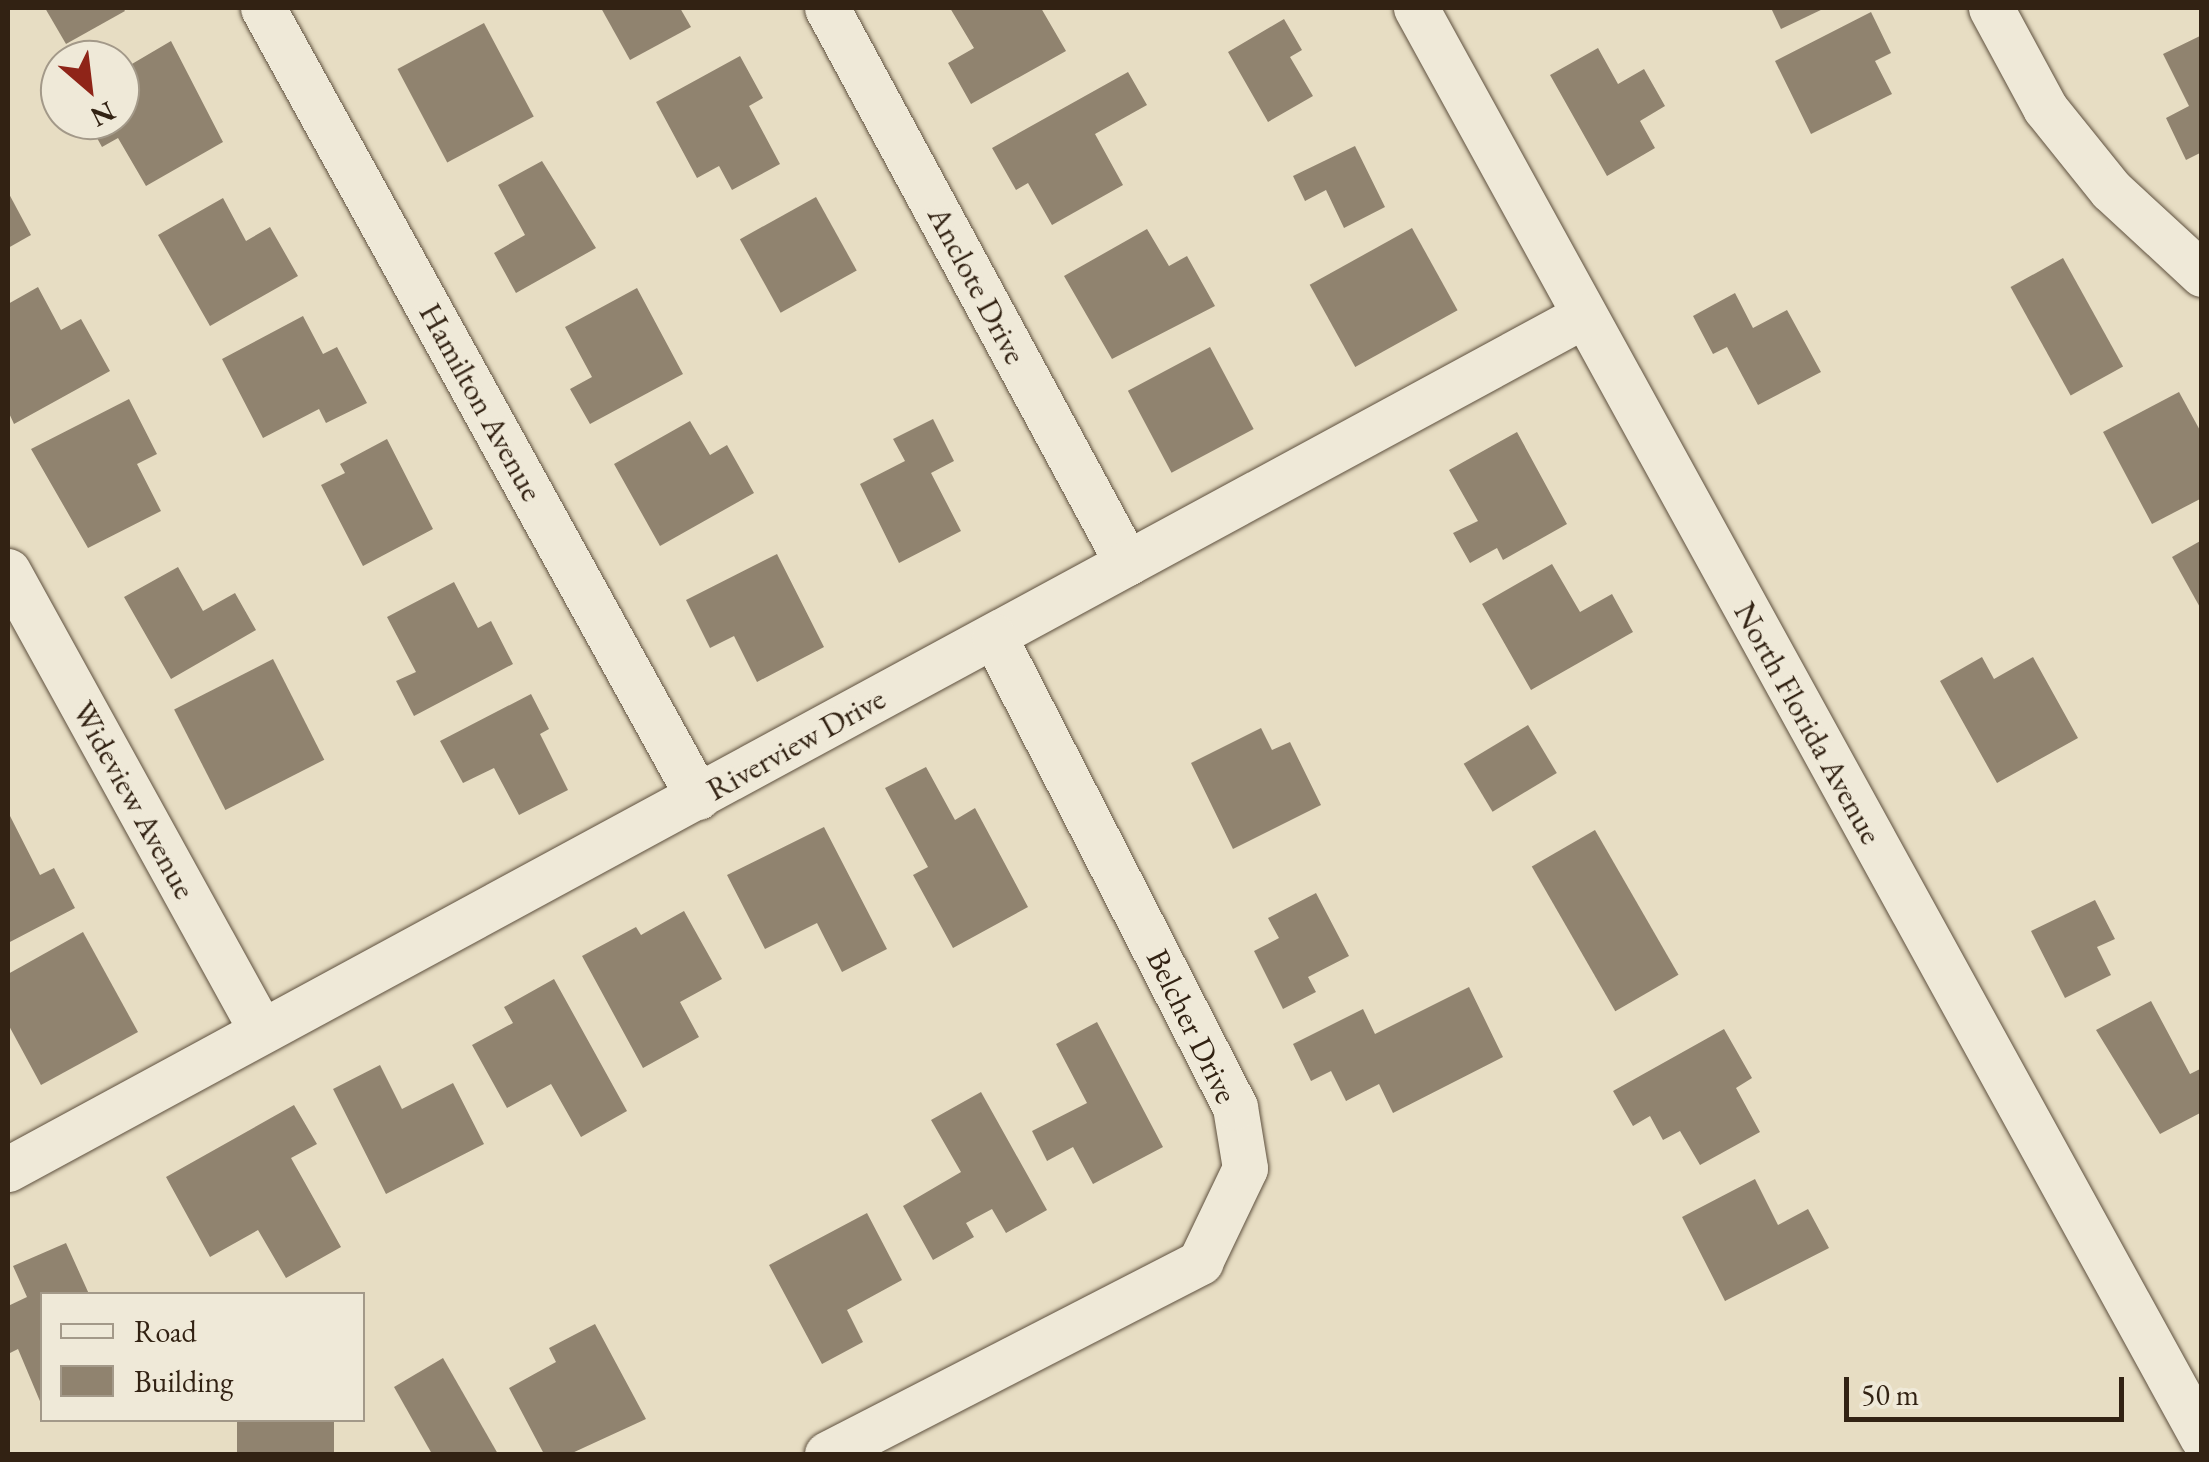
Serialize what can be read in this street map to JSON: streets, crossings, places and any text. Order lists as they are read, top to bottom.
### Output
{
  "streets": {
    "street": [
      "Anclote Drive",
      "Hamilton Avenue",
      "North Florida Avenue",
      "Riverview Drive",
      "Wideview Avenue",
      "Belcher Drive"
    ]
  },
  "crossings": [
    ["Anclote Drive", "Riverview Drive"],
    ["Hamilton Avenue", "Riverview Drive"],
    ["North Florida Avenue", "Riverview Drive"],
    ["Riverview Drive", "Wideview Avenue"],
    ["Riverview Drive", "Belcher Drive"]
  ],
  "legend": ["Road", "Building"],
  "scale_bar": "50 m",
  "north": "bottom right"
}
